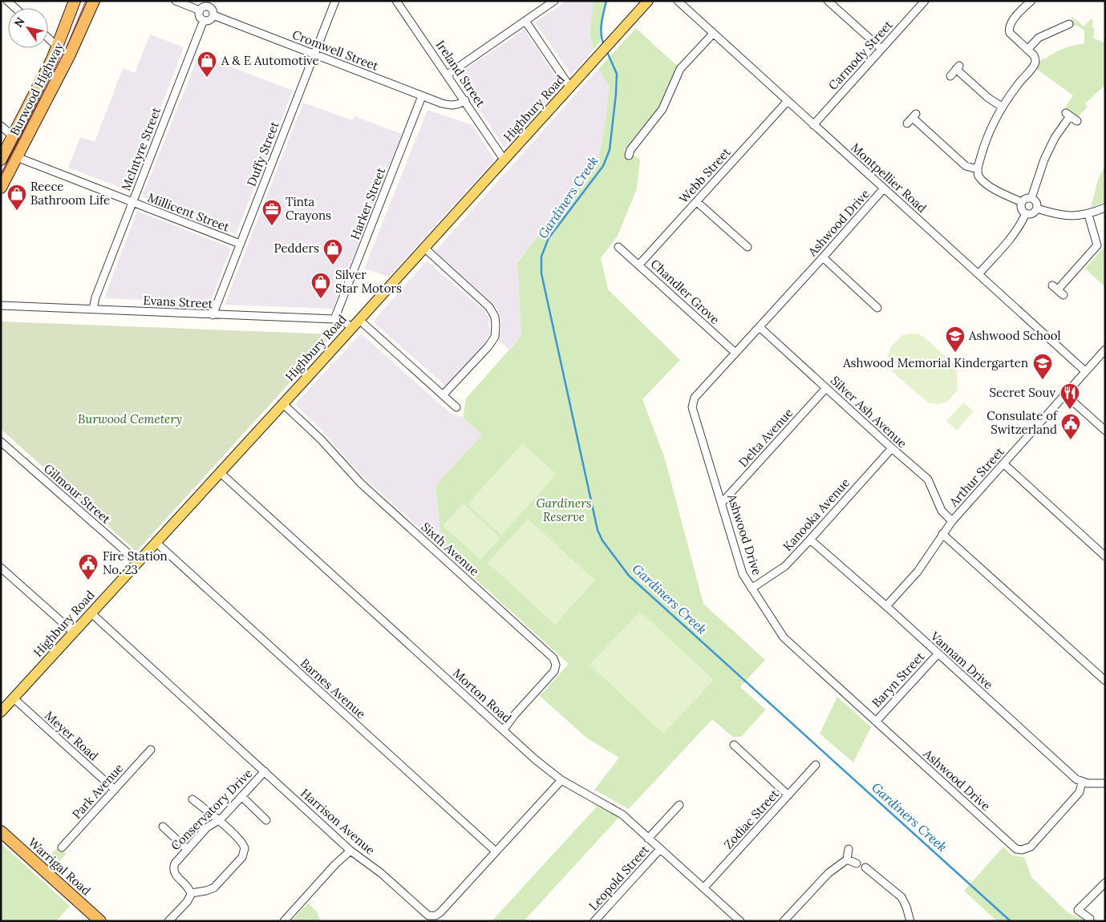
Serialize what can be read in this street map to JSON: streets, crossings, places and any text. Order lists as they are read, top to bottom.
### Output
{
  "streets": {
    "highway": ["Burwood Highway", "Warrigal Road"],
    "main road": ["Highbury Road"],
    "street": [
      "Cromwell Street",
      "Carmody Street",
      "Ireland Street",
      "McIntyre Street",
      "Duffy Street",
      "Webb Street",
      "Montpellier Road",
      "Harker Street",
      "Millicent Street",
      "Ashwood Drive",
      "Chandler Grove",
      "Evans Street",
      "Silver Ash Avenue",
      "Delta Avenue",
      "Arthur Street",
      "Gilmour Street",
      "Kanooka Avenue",
      "Sixth Avenue",
      "Vannam Drive",
      "Baryn Street",
      "Barnes Avenue",
      "Morton Road",
      "Meyer Road",
      "Park Avenue",
      "Conservatory Drive",
      "Zodiac Street",
      "Harrison Avenue",
      "Leopold Street"
    ]
  },
  "crossings": [
    ["Cromwell Street", "Ireland Street"],
    ["Cromwell Street", "McIntyre Street"],
    ["Cromwell Street", "Duffy Street"],
    ["Cromwell Street", "Harker Street"],
    ["Carmody Street", "Montpellier Road"],
    ["Ireland Street", "Highbury Road"],
    ["Burwood Highway", "Millicent Street"],
    ["Highbury Road", "Evans Street"],
    ["Highbury Road", "Gilmour Street"],
    ["Highbury Road", "Sixth Avenue"],
    ["Highbury Road", "Barnes Avenue"],
    ["Highbury Road", "Morton Road"],
    ["Highbury Road", "Meyer Road"],
    ["Highbury Road", "Harrison Avenue"],
    ["McIntyre Street", "Millicent Street"],
    ["McIntyre Street", "Evans Street"],
    ["Duffy Street", "Millicent Street"],
    ["Duffy Street", "Evans Street"],
    ["Webb Street", "Montpellier Road"],
    ["Webb Street", "Chandler Grove"],
    ["Montpellier Road", "Ashwood Drive"],
    ["Montpellier Road", "Arthur Street"],
    ["Harker Street", "Evans Street"],
    ["Ashwood Drive", "Chandler Grove"],
    ["Ashwood Drive", "Silver Ash Avenue"],
    ["Ashwood Drive", "Delta Avenue"],
    ["Ashwood Drive", "Kanooka Avenue"],
    ["Ashwood Drive", "Vannam Drive"],
    ["Ashwood Drive", "Baryn Street"],
    ["Silver Ash Avenue", "Delta Avenue"],
    ["Silver Ash Avenue", "Arthur Street"],
    ["Silver Ash Avenue", "Kanooka Avenue"],
    ["Arthur Street", "Vannam Drive"],
    ["Kanooka Avenue", "Vannam Drive"],
    ["Sixth Avenue", "Morton Road"],
    ["Vannam Drive", "Baryn Street"],
    ["Barnes Avenue", "Harrison Avenue"],
    ["Morton Road", "Zodiac Street"],
    ["Morton Road", "Harrison Avenue"],
    ["Morton Road", "Leopold Street"],
    ["Meyer Road", "Park Avenue"],
    ["Conservatory Drive", "Harrison Avenue"]
  ],
  "water": ["Gardiners Creek"],
  "parks": ["Burwood Cemetery", "Gardiners Reserve"],
  "places": {
    "shop": [
      "A & E Automotive",
      "Reece Bathroom Life",
      "Pedders",
      "Silver Star Motors"
    ],
    "office": ["Tinta Crayons"],
    "school or university": ["Ashwood School", "Ashwood Memorial Kindergarten"],
    "restaurant": ["Secret Souv"],
    "public building": ["Consulate of Switzerland", "Fire Station No. 23"]
  },
  "north": "top left"
}
